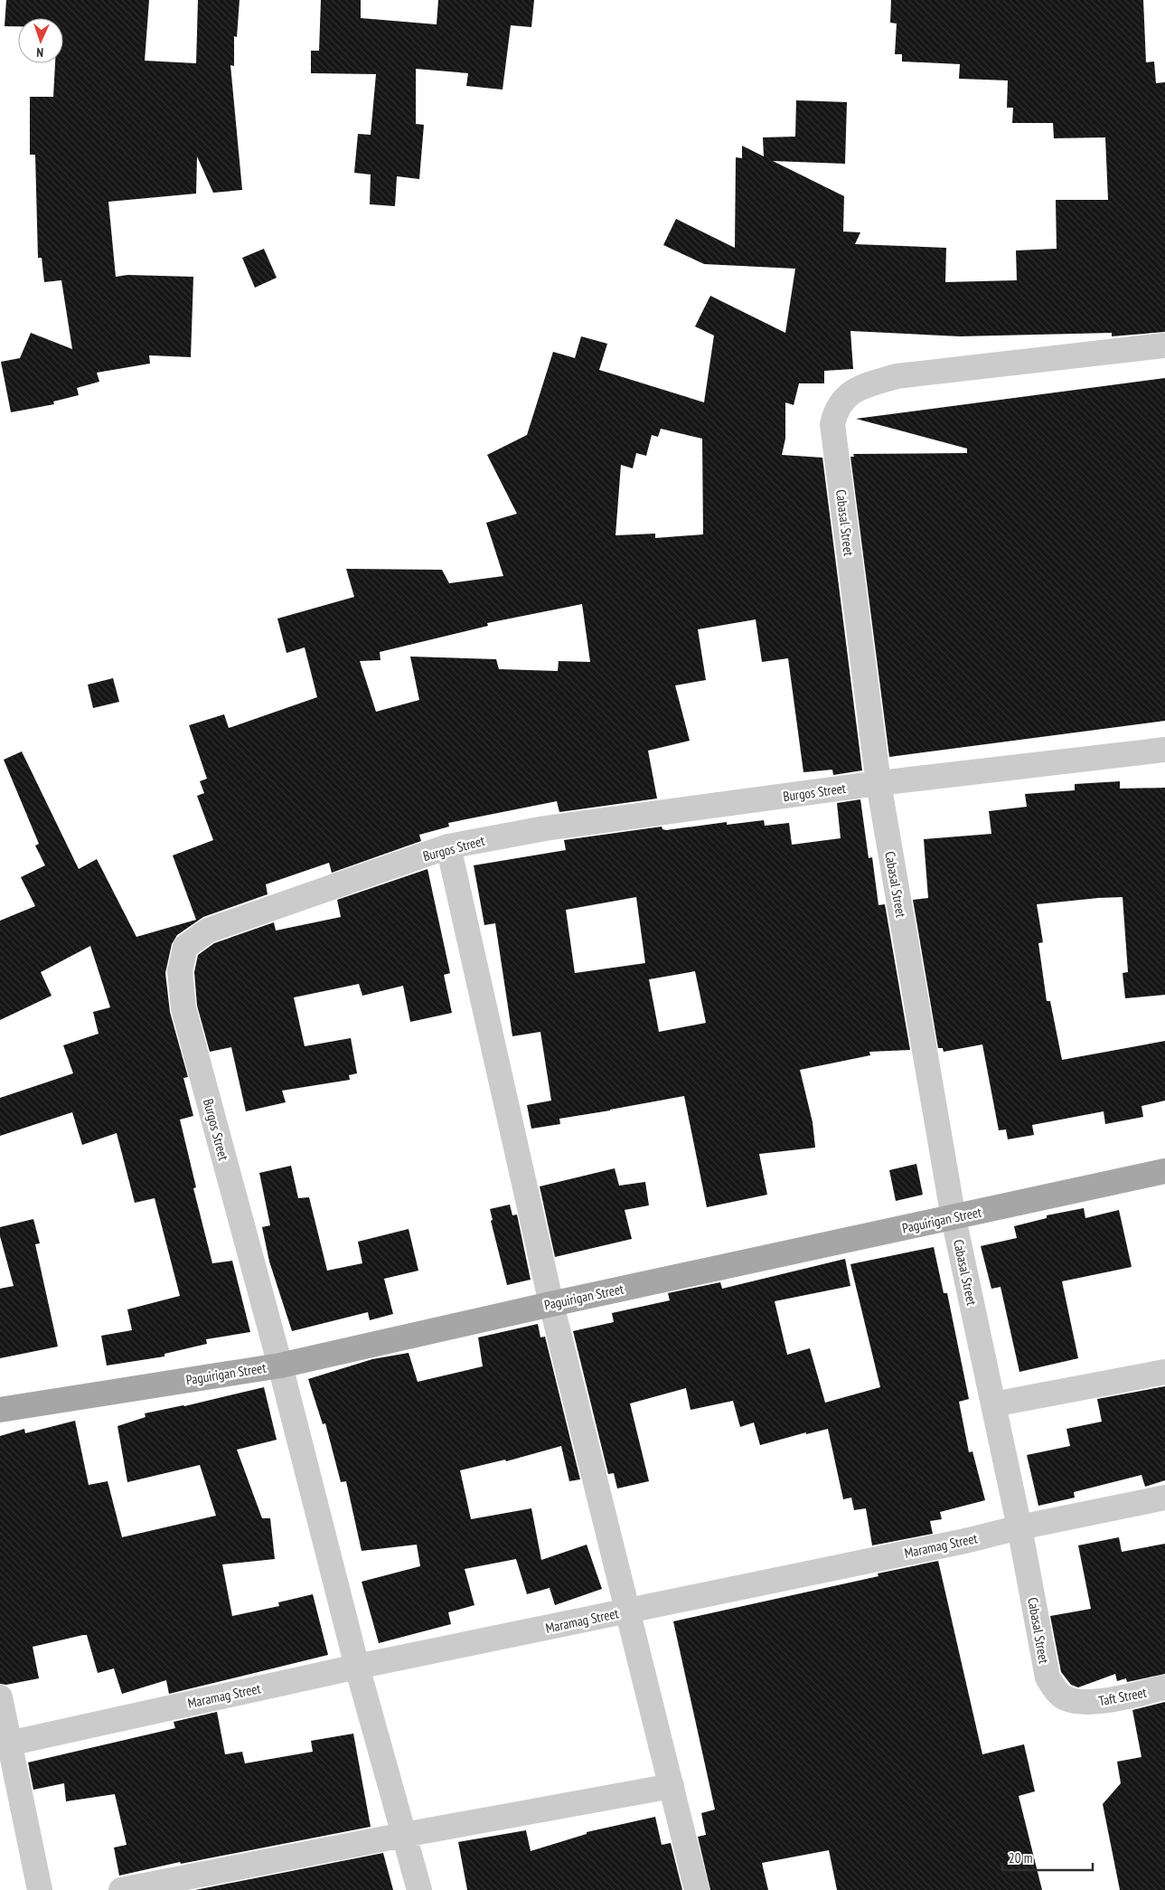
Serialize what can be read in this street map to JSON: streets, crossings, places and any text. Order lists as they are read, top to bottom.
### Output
{
  "streets": {
    "main road": ["Paguirigan Street"],
    "street": [
      "Cabasal Street",
      "Burgos Street",
      "Maramag Street",
      "Taft Street"
    ]
  },
  "crossings": [
    ["Cabasal Street", "Burgos Street"],
    ["Cabasal Street", "Paguirigan Street"],
    ["Cabasal Street", "Maramag Street"],
    ["Cabasal Street", "Taft Street"],
    ["Burgos Street", "Paguirigan Street"],
    ["Burgos Street", "Maramag Street"]
  ],
  "scale_bar": "20 m",
  "north": "bottom"
}
